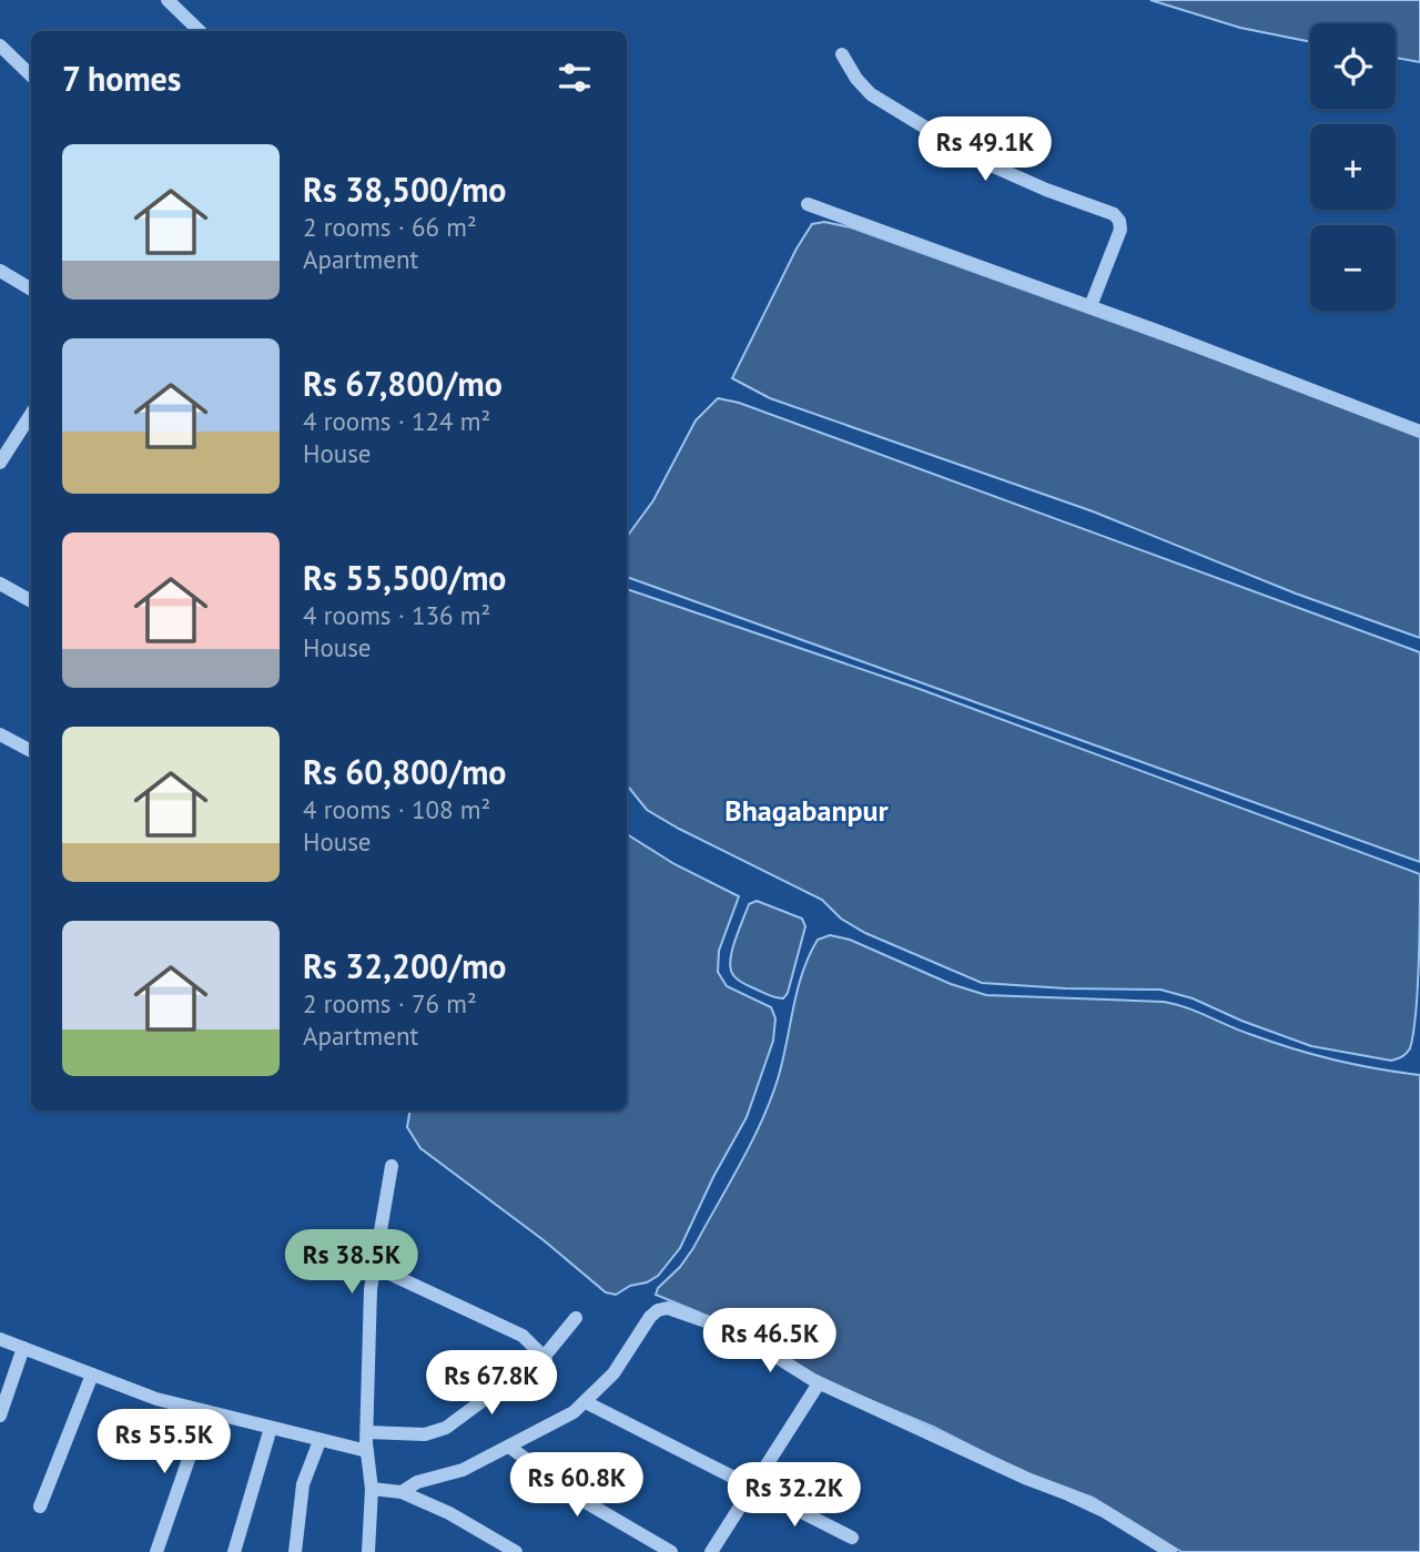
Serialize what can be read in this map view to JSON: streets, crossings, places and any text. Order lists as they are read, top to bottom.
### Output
{
  "districts": ["Bhagabanpur"],
  "page": {
    "map_buttons": ["+", "−"],
    "heading": "7 homes",
    "price": [
      "Rs 49.1K",
      "Rs 38.5K",
      "Rs 46.5K",
      "Rs 67.8K",
      "Rs 55.5K",
      "Rs 60.8K",
      "Rs 32.2K"
    ],
    "list": [
      {
        "name": "Rs 38,500/mo",
        "note": "2 rooms · 66 m² · Apartment"
      },
      {
        "name": "Rs 67,800/mo",
        "note": "4 rooms · 124 m² · House"
      },
      {
        "name": "Rs 55,500/mo",
        "note": "4 rooms · 136 m² · House"
      },
      {
        "name": "Rs 60,800/mo",
        "note": "4 rooms · 108 m² · House"
      },
      {
        "name": "Rs 32,200/mo",
        "note": "2 rooms · 76 m² · Apartment"
      }
    ]
  }
}
